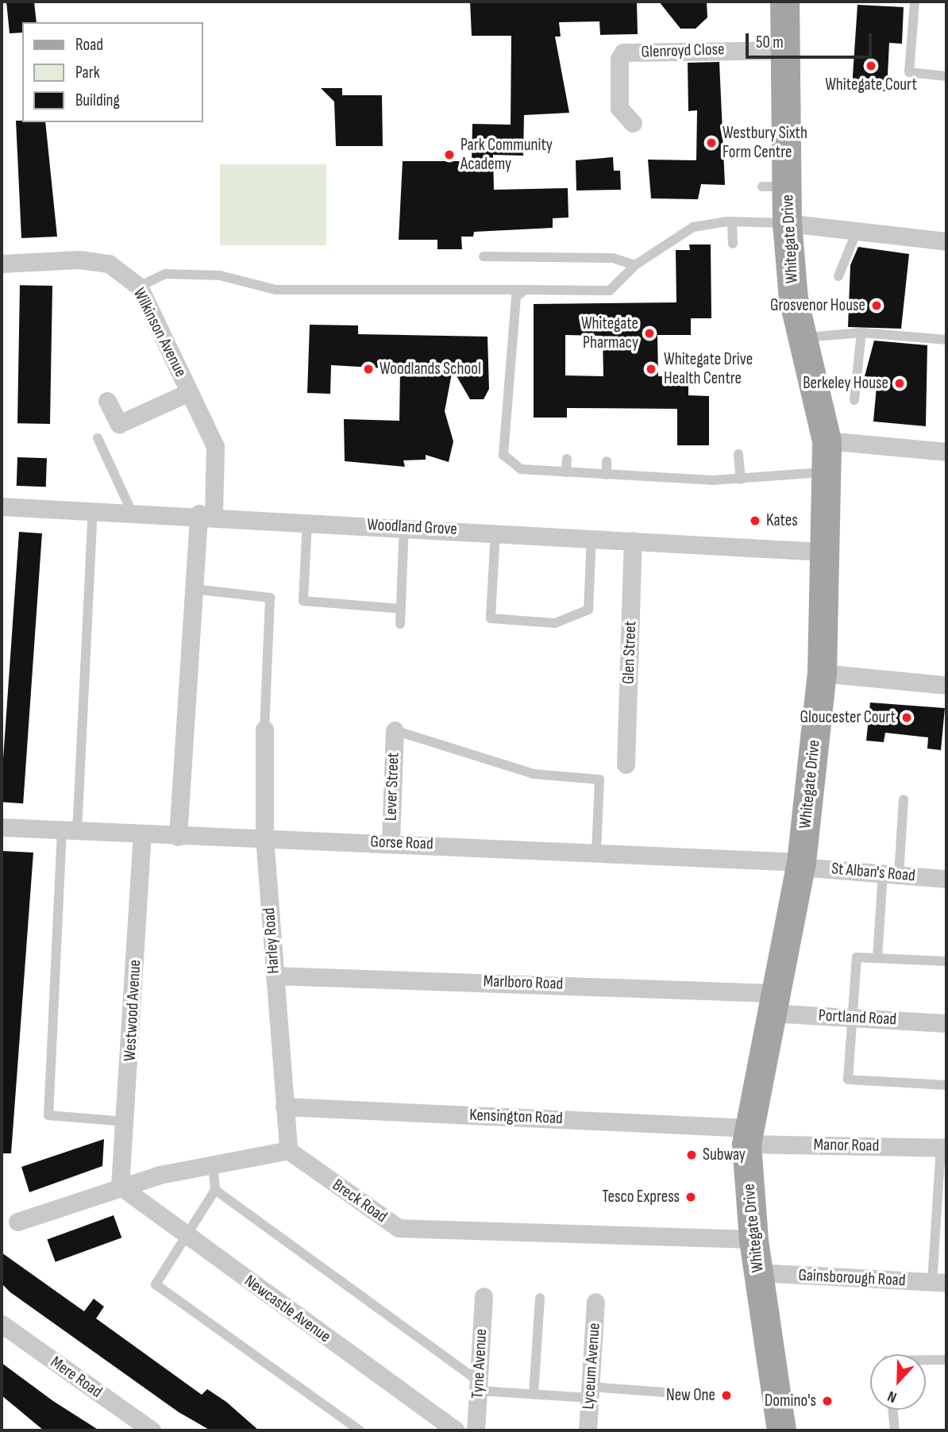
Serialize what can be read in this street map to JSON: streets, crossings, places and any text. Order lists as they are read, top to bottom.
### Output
{
  "streets": {
    "main road": ["Whitegate Drive"],
    "street": [
      "Glenroyd Close",
      "Wilkinson Avenue",
      "Woodland Grove",
      "Glen Street",
      "Lever Street",
      "Gorse Road",
      "St Alban's Road",
      "Harley Road",
      "Marlboro Road",
      "Westwood Avenue",
      "Portland Road",
      "Kensington Road",
      "Manor Road",
      "Breck Road",
      "Gainsborough Road",
      "Newcastle Avenue",
      "Tyne Avenue",
      "Lyceum Avenue",
      "Mere Road"
    ]
  },
  "crossings": [
    ["Glenroyd Close", "Whitegate Drive"],
    ["Whitegate Drive", "Woodland Grove"],
    ["Whitegate Drive", "Gorse Road"],
    ["Whitegate Drive", "St Alban's Road"],
    ["Whitegate Drive", "Marlboro Road"],
    ["Whitegate Drive", "Portland Road"],
    ["Whitegate Drive", "Kensington Road"],
    ["Whitegate Drive", "Manor Road"],
    ["Whitegate Drive", "Breck Road"],
    ["Whitegate Drive", "Gainsborough Road"],
    ["Wilkinson Avenue", "Woodland Grove"],
    ["Woodland Grove", "Glen Street"],
    ["Lever Street", "Gorse Road"],
    ["Gorse Road", "St Alban's Road"],
    ["Gorse Road", "Harley Road"],
    ["Gorse Road", "Westwood Avenue"],
    ["Harley Road", "Marlboro Road"],
    ["Harley Road", "Kensington Road"],
    ["Harley Road", "Breck Road"],
    ["Marlboro Road", "Portland Road"],
    ["Westwood Avenue", "Newcastle Avenue"],
    ["Kensington Road", "Manor Road"]
  ],
  "places": [
    "Whitegate Court",
    "Westbury Sixth Form Centre",
    "Park Community Academy",
    "Grosvenor House",
    "Whitegate Pharmacy",
    "Woodlands School",
    "Whitegate Drive Health Centre",
    "Berkeley House",
    "Kates",
    "Gloucester Court",
    "Subway",
    "Tesco Express",
    "New One",
    "Domino's"
  ],
  "legend": ["Road", "Park", "Building"],
  "scale_bar": "50 m",
  "north": "bottom"
}
